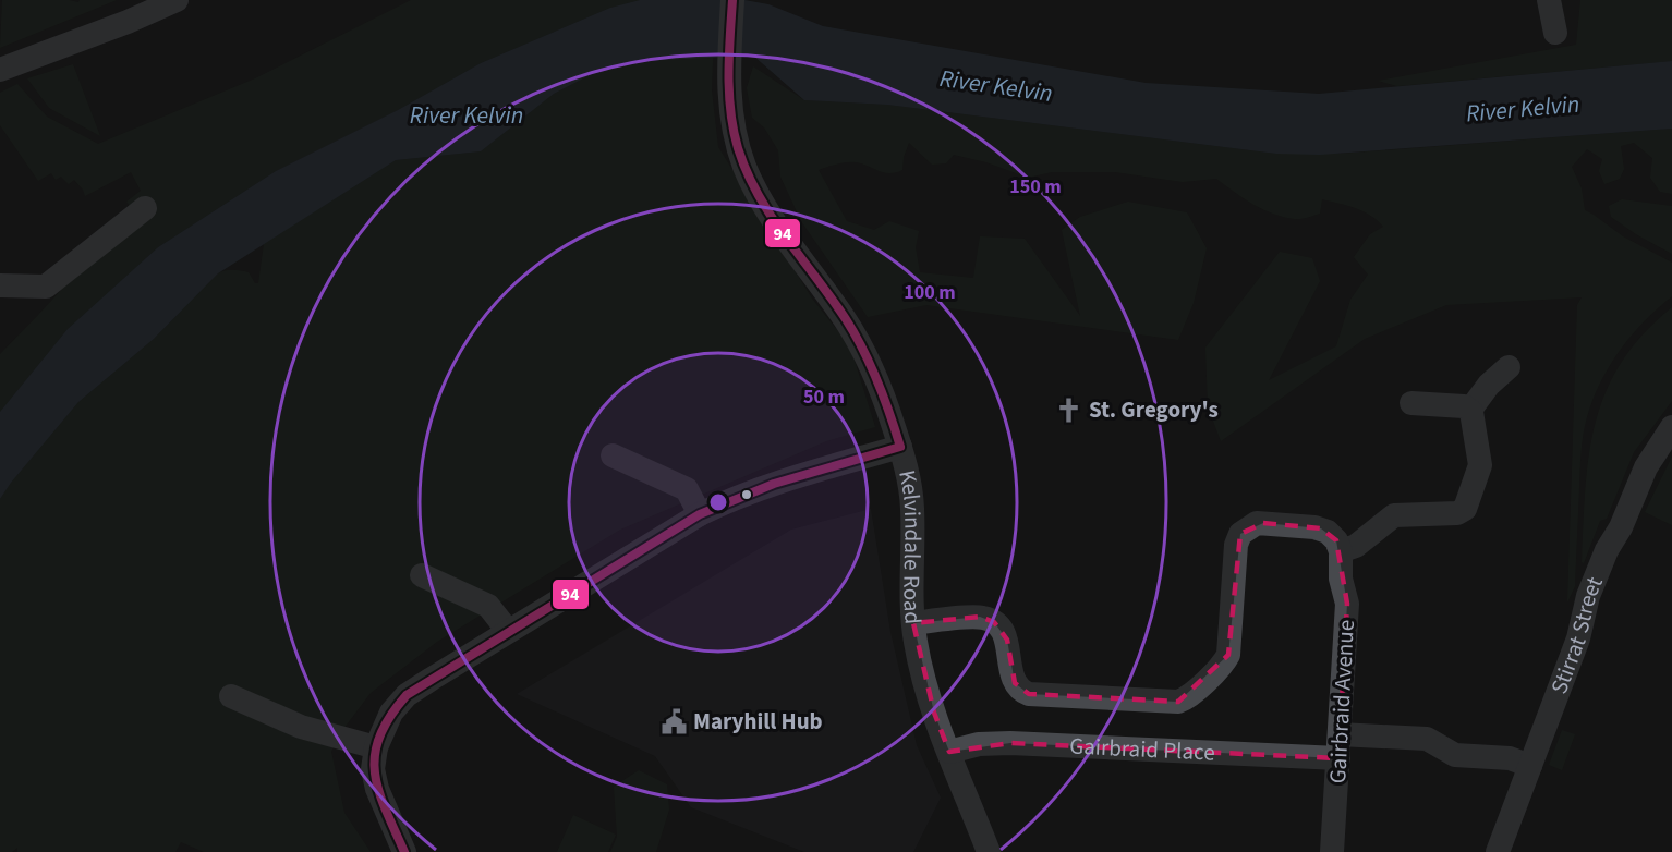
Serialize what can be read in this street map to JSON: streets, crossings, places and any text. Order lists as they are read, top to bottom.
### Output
{
  "streets": {
    "street": [
      "Kelvindale Road",
      "Stirrat Street",
      "Gairbraid Avenue",
      "Gairbraid Place"
    ]
  },
  "crossings": [
    ["Kelvindale Road", "Gairbraid Place"],
    ["Stirrat Street", "Gairbraid Place"],
    ["Gairbraid Avenue", "Gairbraid Place"]
  ],
  "water": ["River Kelvin"],
  "places": {
    "church": ["St. Gregory's"],
    "public building": ["Maryhill Hub"]
  },
  "lines": ["transit line 94"],
  "rings": ["150 m", "100 m", "50 m"]
}
